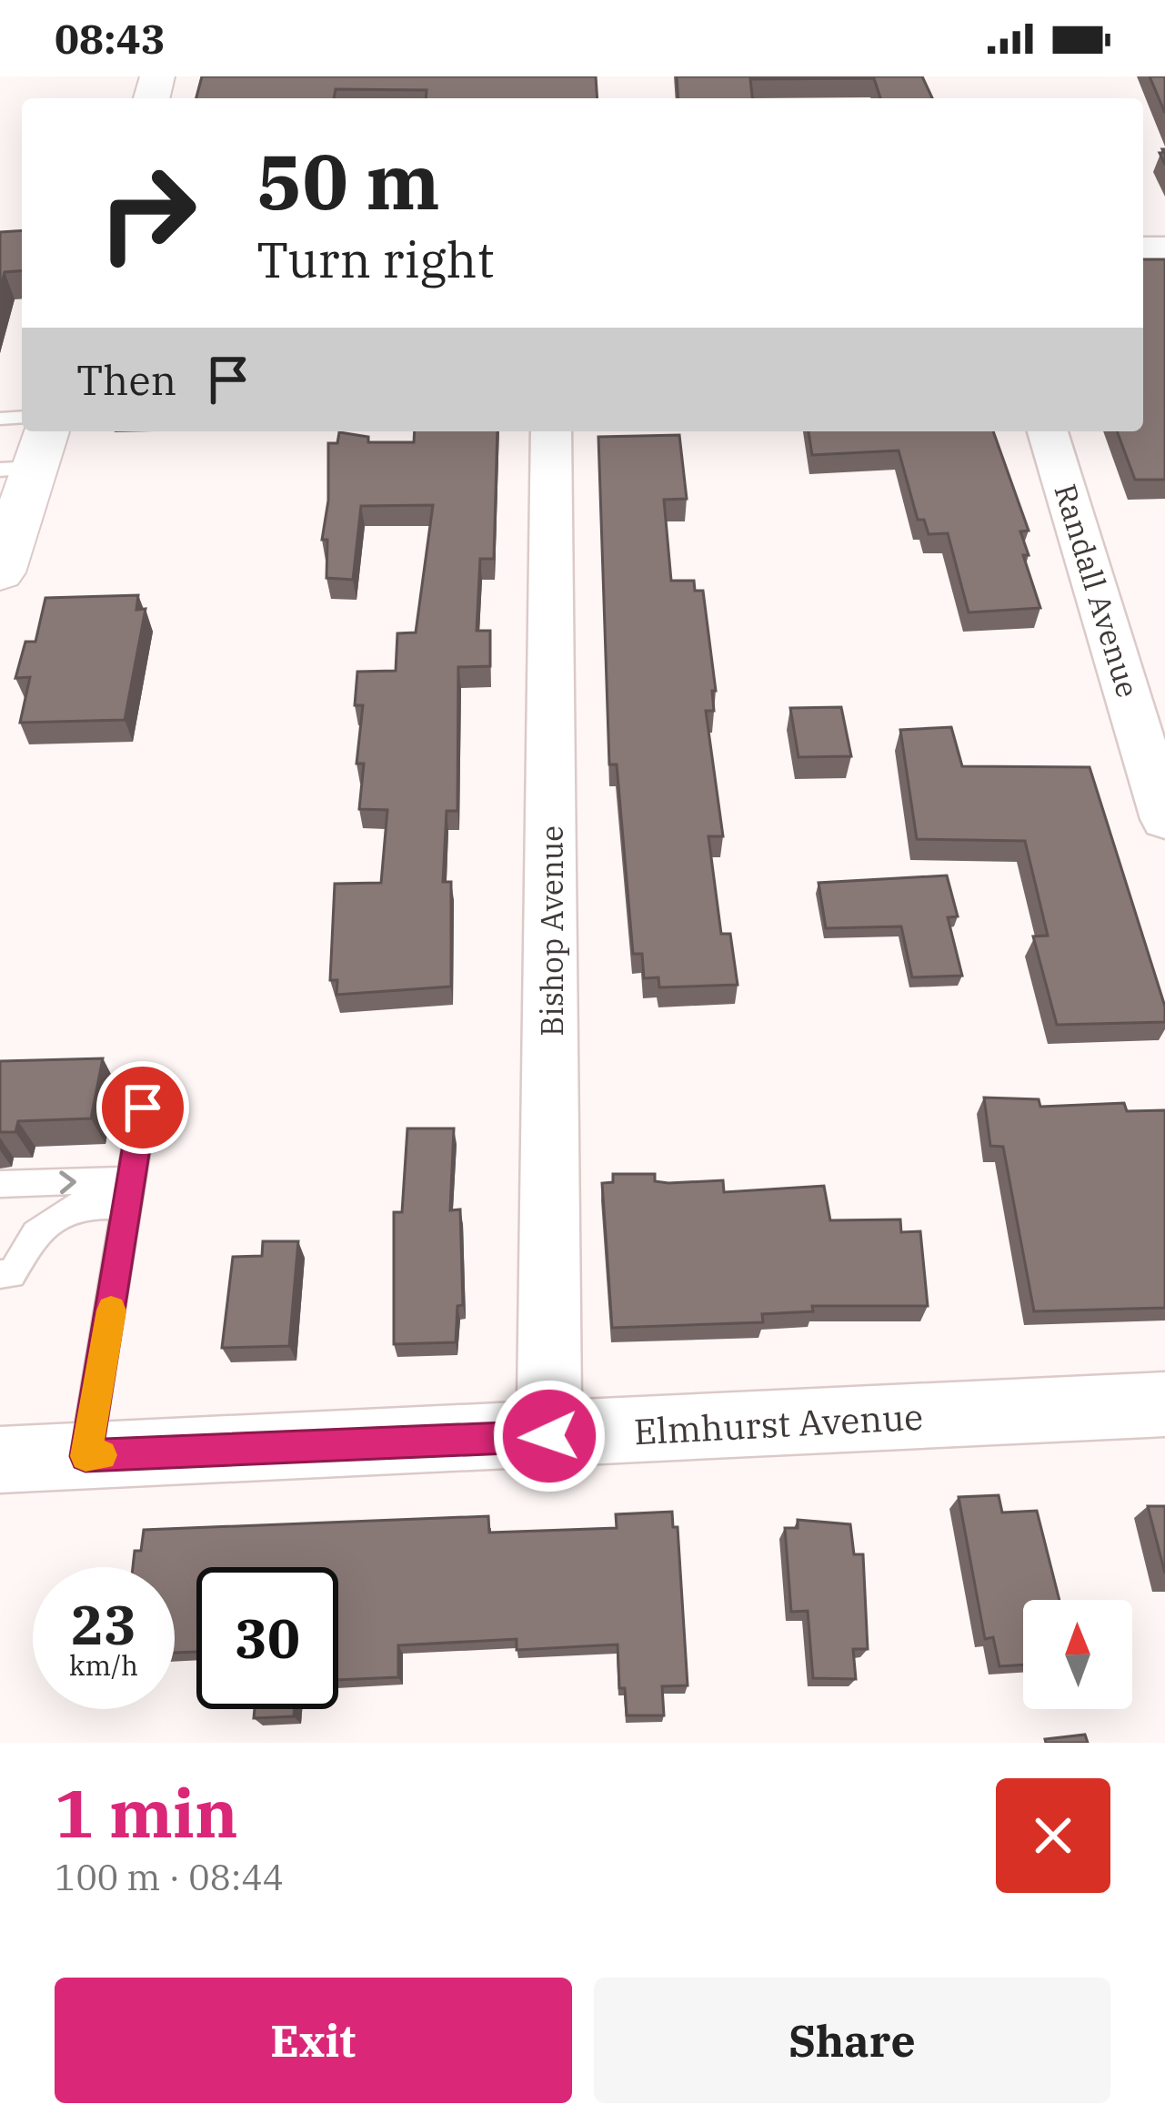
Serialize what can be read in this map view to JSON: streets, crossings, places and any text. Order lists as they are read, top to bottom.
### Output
{
  "streets": {
    "street": ["Randall Avenue", "Bishop Avenue", "Elmhurst Avenue"]
  },
  "crossings": [
    ["Bishop Avenue", "Elmhurst Avenue"]
  ],
  "north": "top",
  "page": {
    "status": "08:43",
    "turn": ["50 m", "Turn right"],
    "then": "Then",
    "speed": "23 km/h",
    "limit": "30",
    "heading": ["1 min", "100 m · 08:44"],
    "buttons": ["Exit", "Share"]
  }
}
